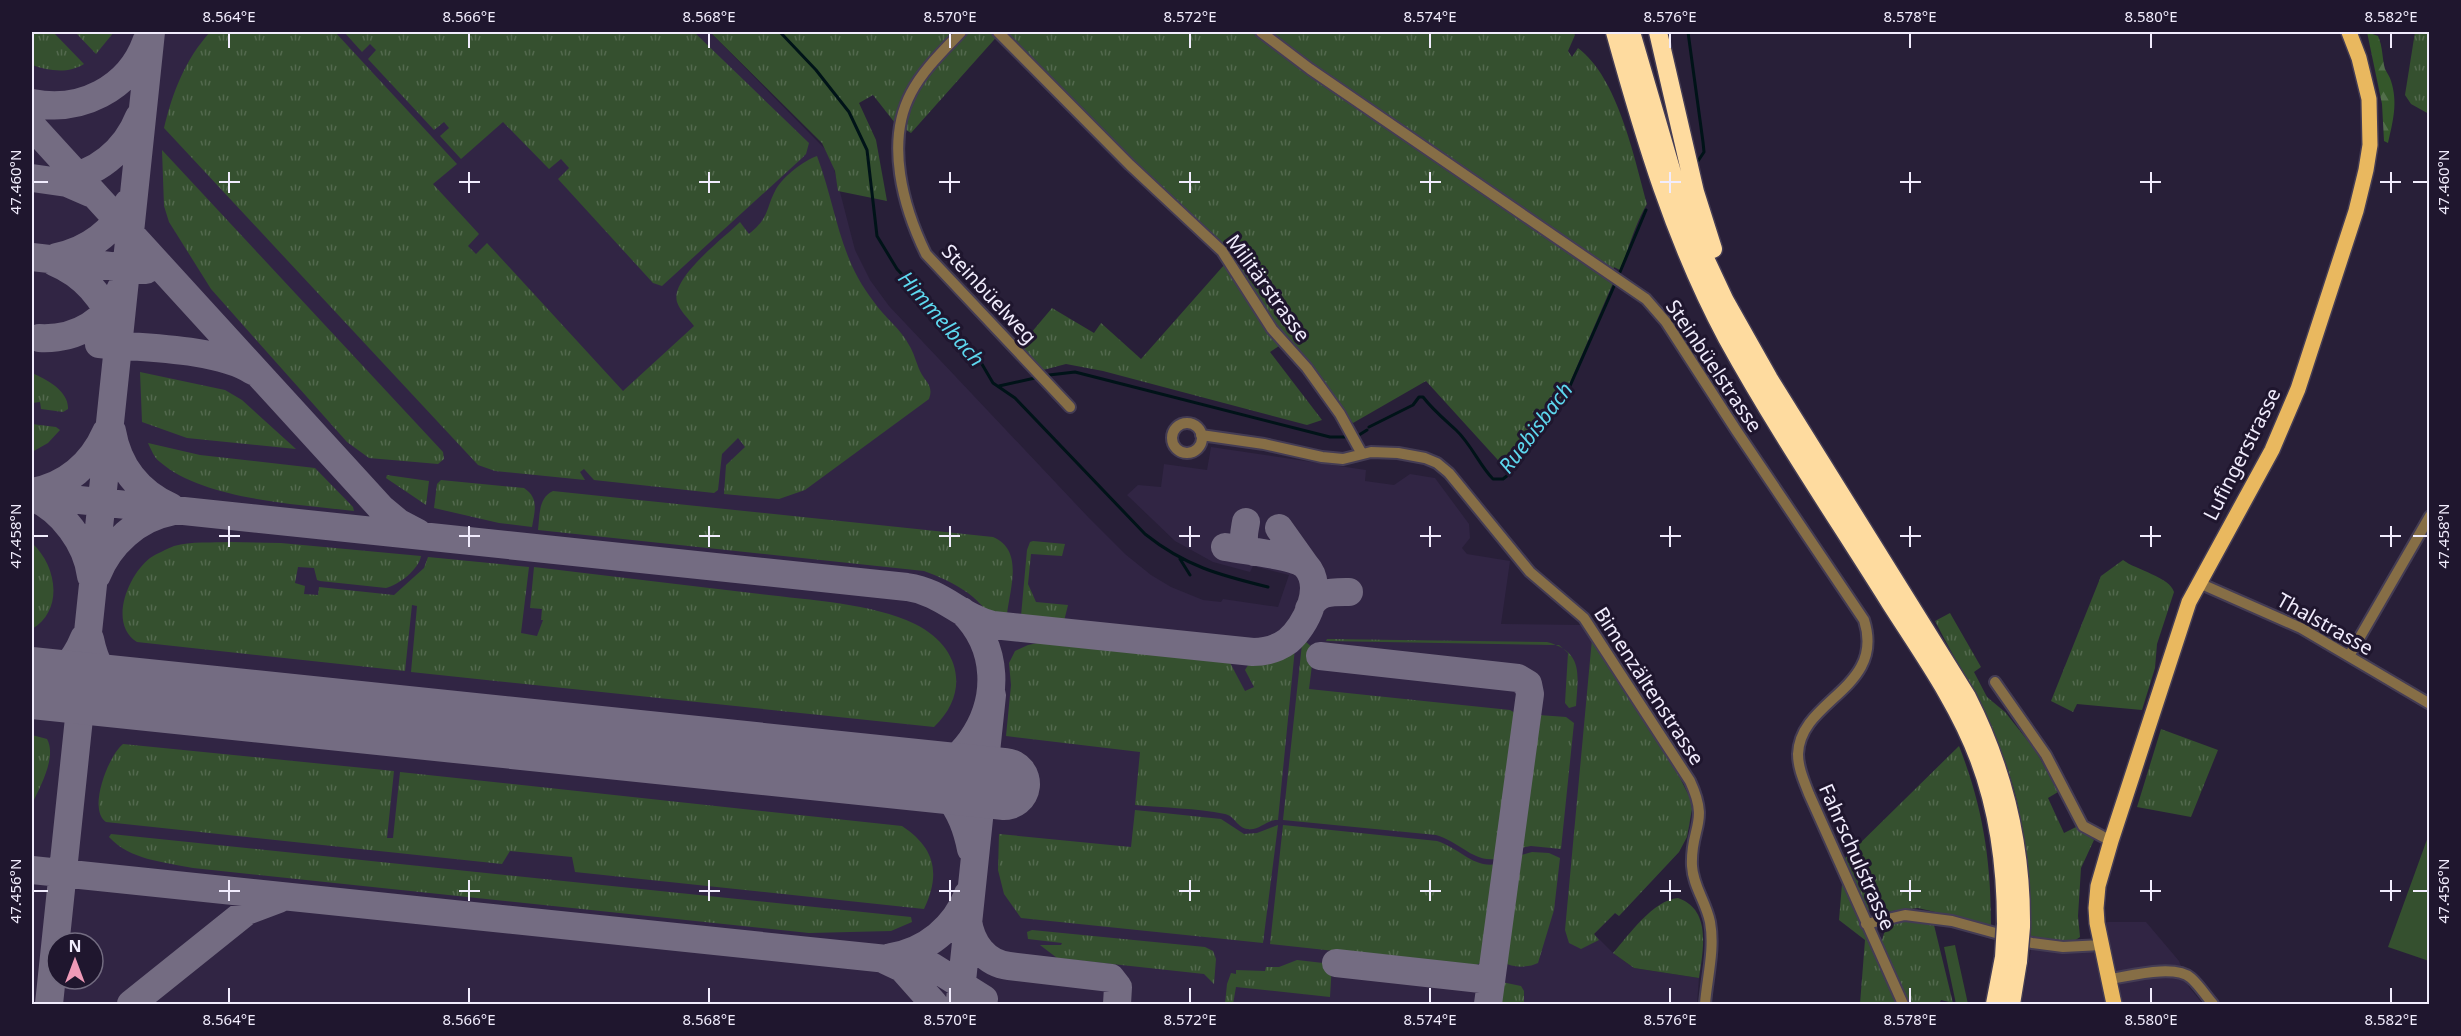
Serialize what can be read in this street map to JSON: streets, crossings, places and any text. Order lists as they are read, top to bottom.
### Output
{
  "streets": {
    "main road": ["Lufingerstrasse"],
    "street": [
      "Militärstrasse",
      "Steinbüelweg",
      "Steinbüelstrasse",
      "Thalstrasse",
      "Bimenzältenstrasse",
      "Fahrschulstrasse"
    ]
  },
  "crossings": [
    ["Militärstrasse", "Bimenzältenstrasse"],
    ["Steinbüelstrasse", "Fahrschulstrasse"],
    ["Lufingerstrasse", "Thalstrasse"]
  ],
  "water": ["Himmelbach", "Ruebisbach"],
  "north": "top",
  "coordinates": [
    "8.564°E",
    "8.566°E",
    "8.568°E",
    "8.570°E",
    "8.572°E",
    "8.574°E",
    "8.576°E",
    "8.578°E",
    "8.580°E",
    "8.582°E",
    "47.460°N",
    "47.458°N",
    "47.456°N"
  ]
}
